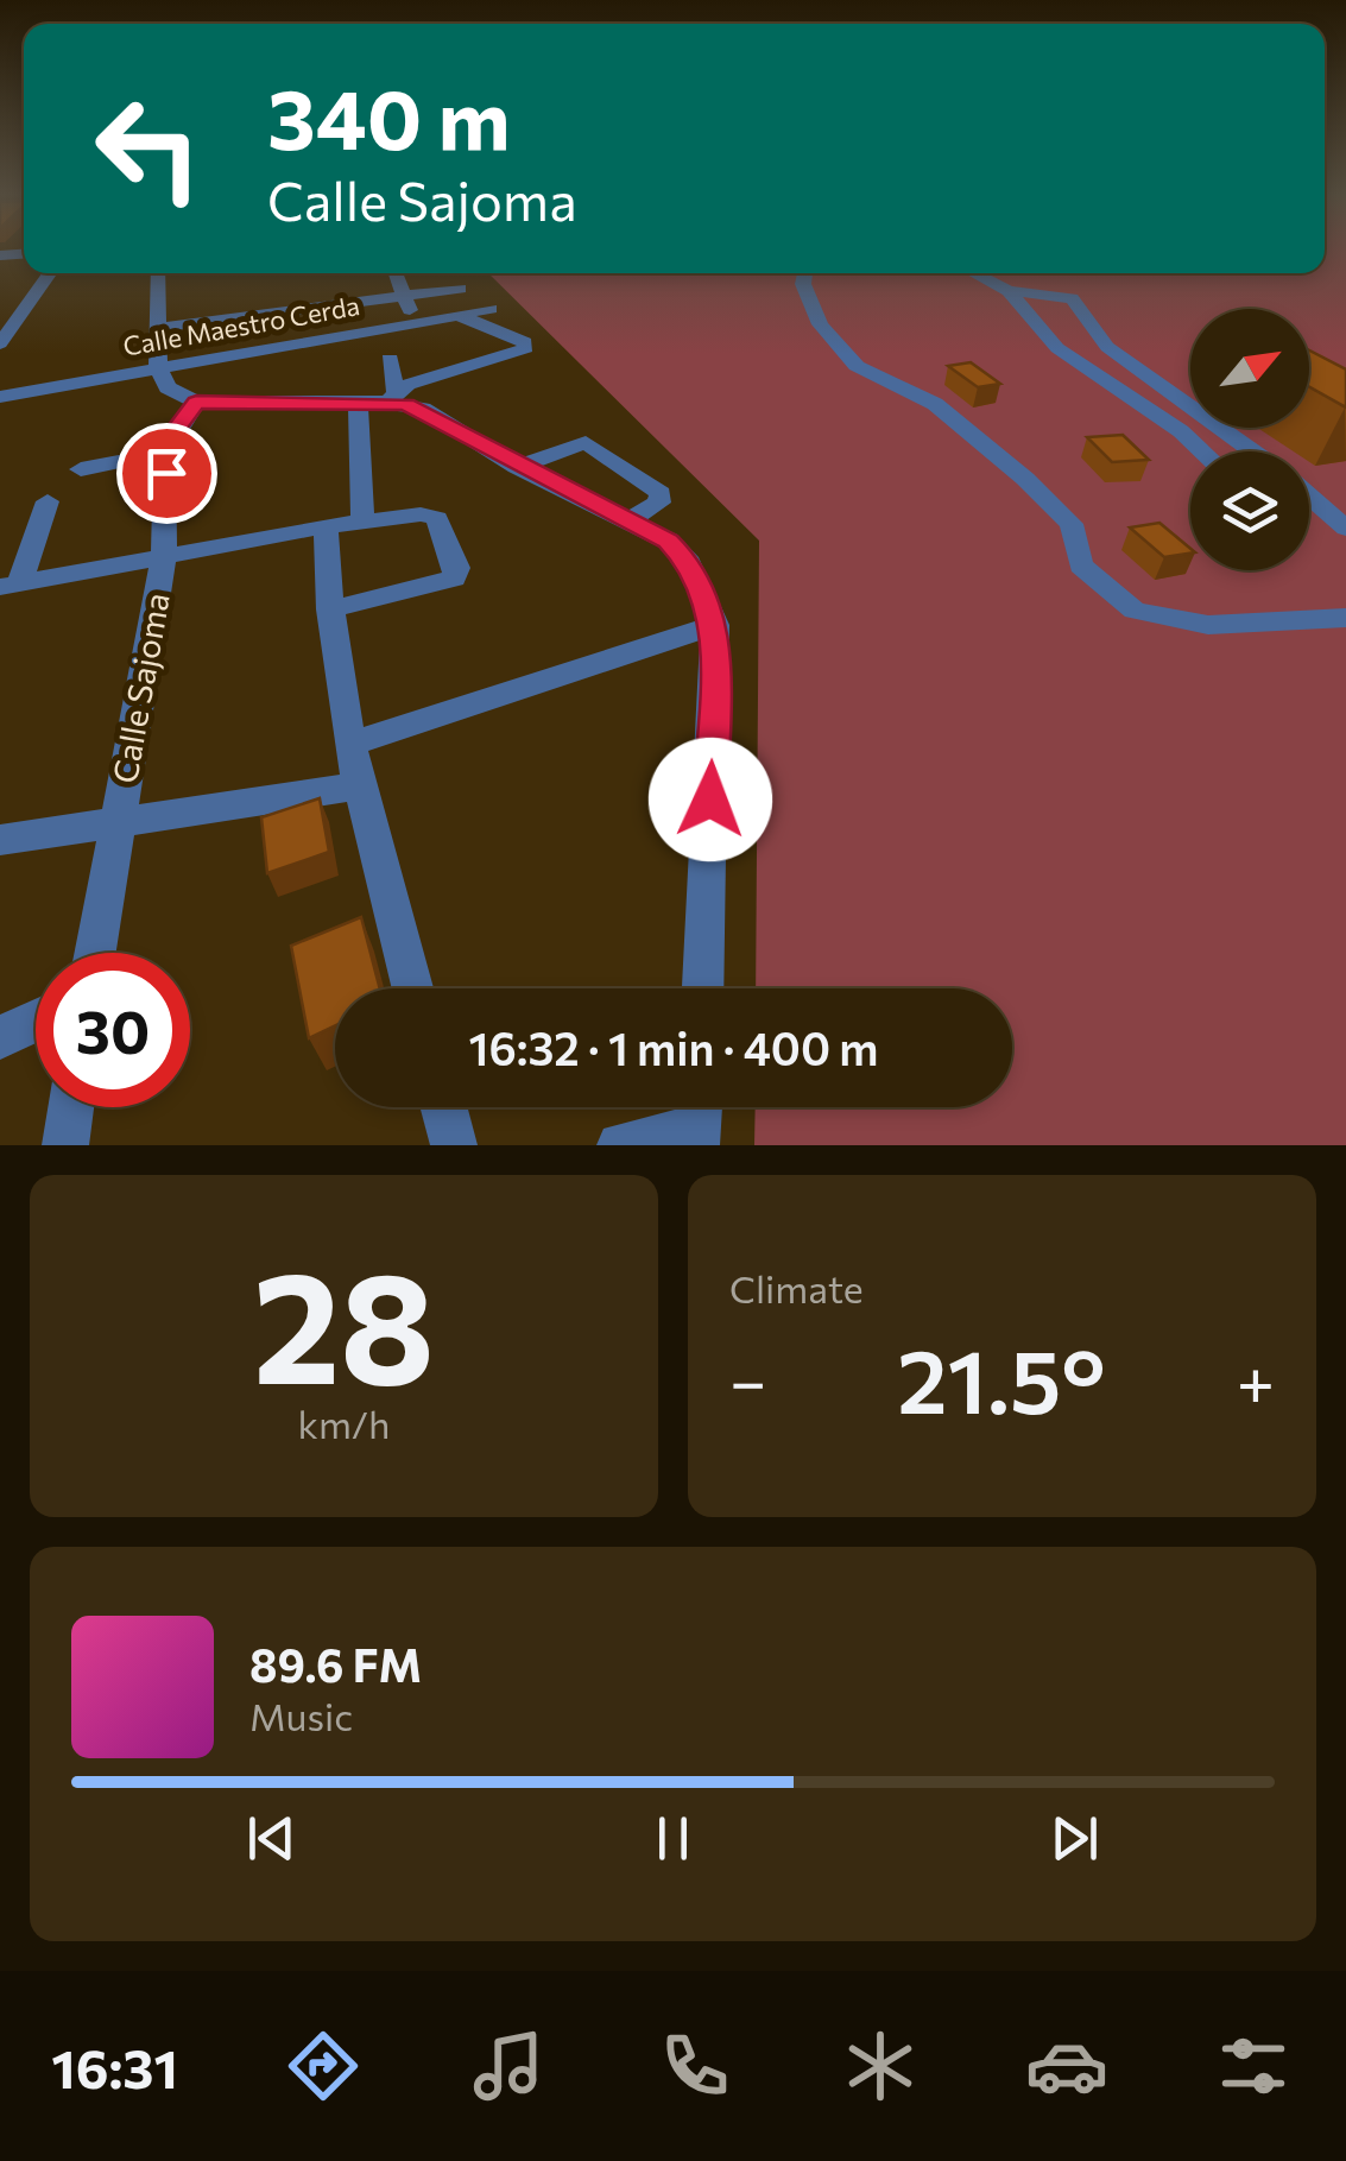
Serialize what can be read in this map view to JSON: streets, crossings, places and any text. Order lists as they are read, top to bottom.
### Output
{
  "streets": {
    "street": ["Calle Maestro Cerda", "Calle Sajoma"]
  },
  "north": "top right",
  "page": {
    "turn": ["340 m", "Calle Sajoma"],
    "limit": "30",
    "trip": "16:32 · 1 min · 400 m",
    "tile": [
      ["28", "km/h"],
      "Climate"
    ],
    "heat": ["−", "21.5°", "+"],
    "song": ["89.6 FM", "Music"],
    "tabs": "16:31"
  }
}
